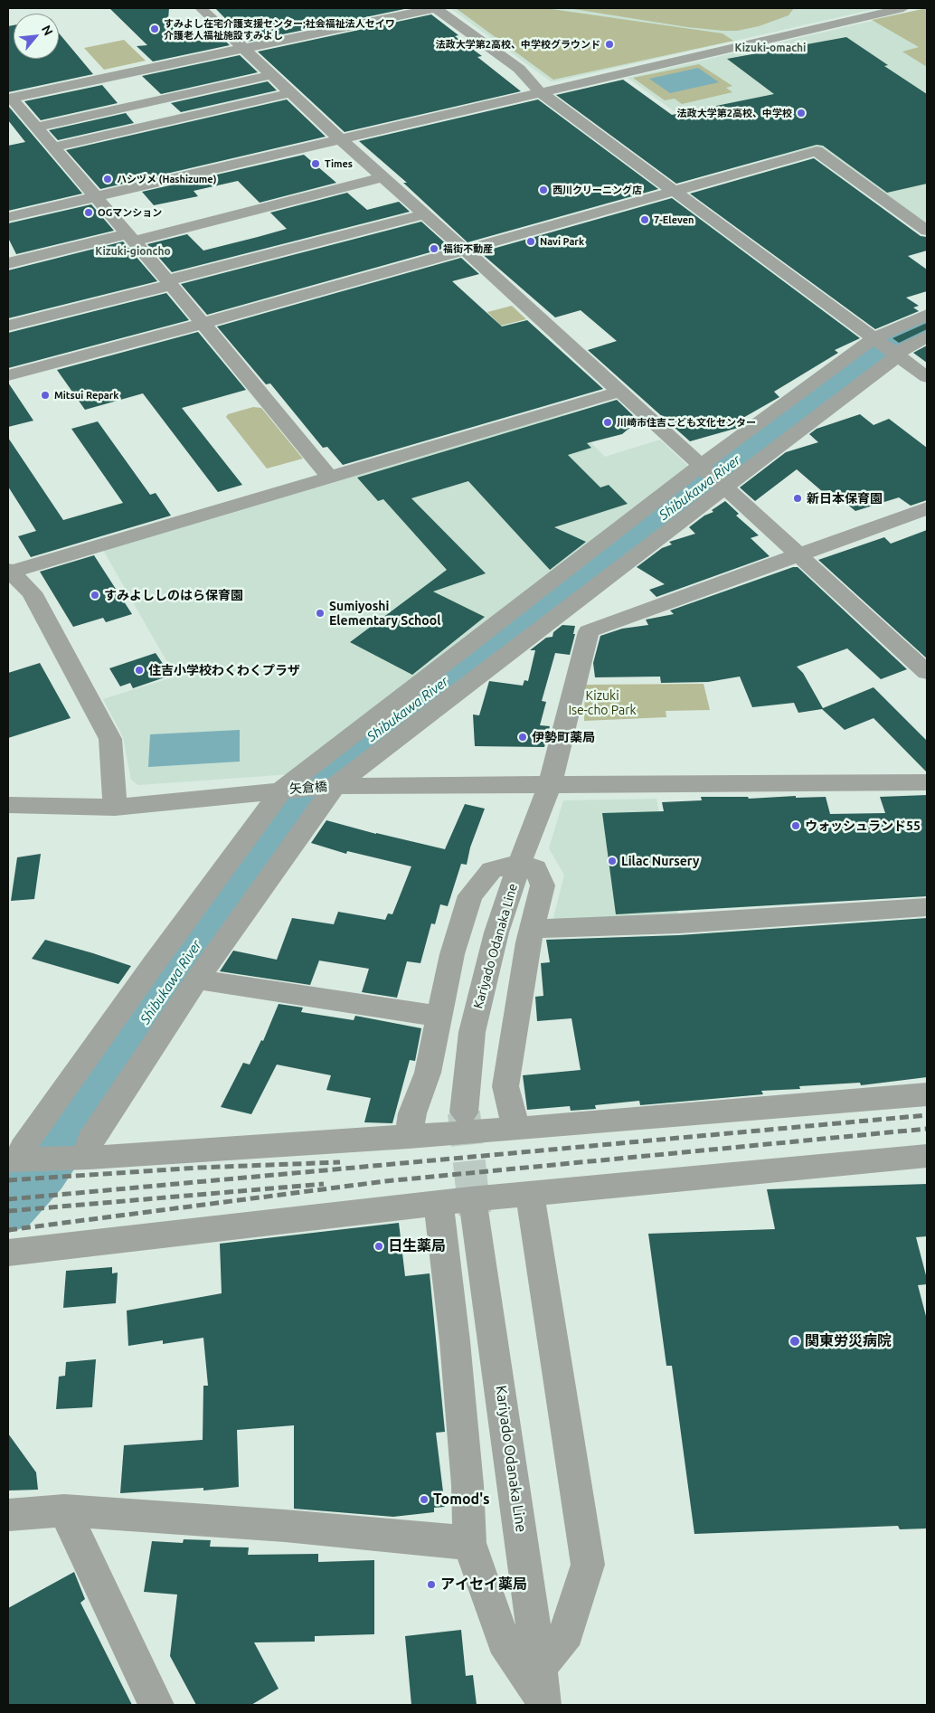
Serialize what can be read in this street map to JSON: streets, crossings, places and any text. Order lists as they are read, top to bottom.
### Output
{
  "streets": {
    "street": ["矢倉橋", "Kariyado Odanaka Line"]
  },
  "crossings": [
    ["矢倉橋", "Kariyado Odanaka Line"]
  ],
  "districts": ["Kizuki-omachi", "Kizuki-gioncho"],
  "water": ["Shibukawa River"],
  "parks": ["Kizuki Ise-cho Park"],
  "places": [
    "すみよし在宅介護支援センター;社会福祉法人セイワ 介護老人福祉施設すみよし",
    "法政大学第2高校、中学校グラウンド",
    "法政大学第2高校、中学校",
    "Times",
    "ハシヅメ (Hashizume)",
    "西川クリーニング店",
    "OGマンション",
    "7-Eleven",
    "Navi Park",
    "福街不動産",
    "Mitsui Repark",
    "川崎市住吉こども文化センター",
    "新日本保育園",
    "すみよししのはら保育園",
    "Sumiyoshi Elementary School",
    "住吉小学校わくわくプラザ",
    "伊勢町薬局",
    "ウォッシュランド55",
    "Lilac Nursery",
    "日生薬局",
    "関東労災病院",
    "Tomod's",
    "アイセイ薬局"
  ],
  "north": "top right"
}
